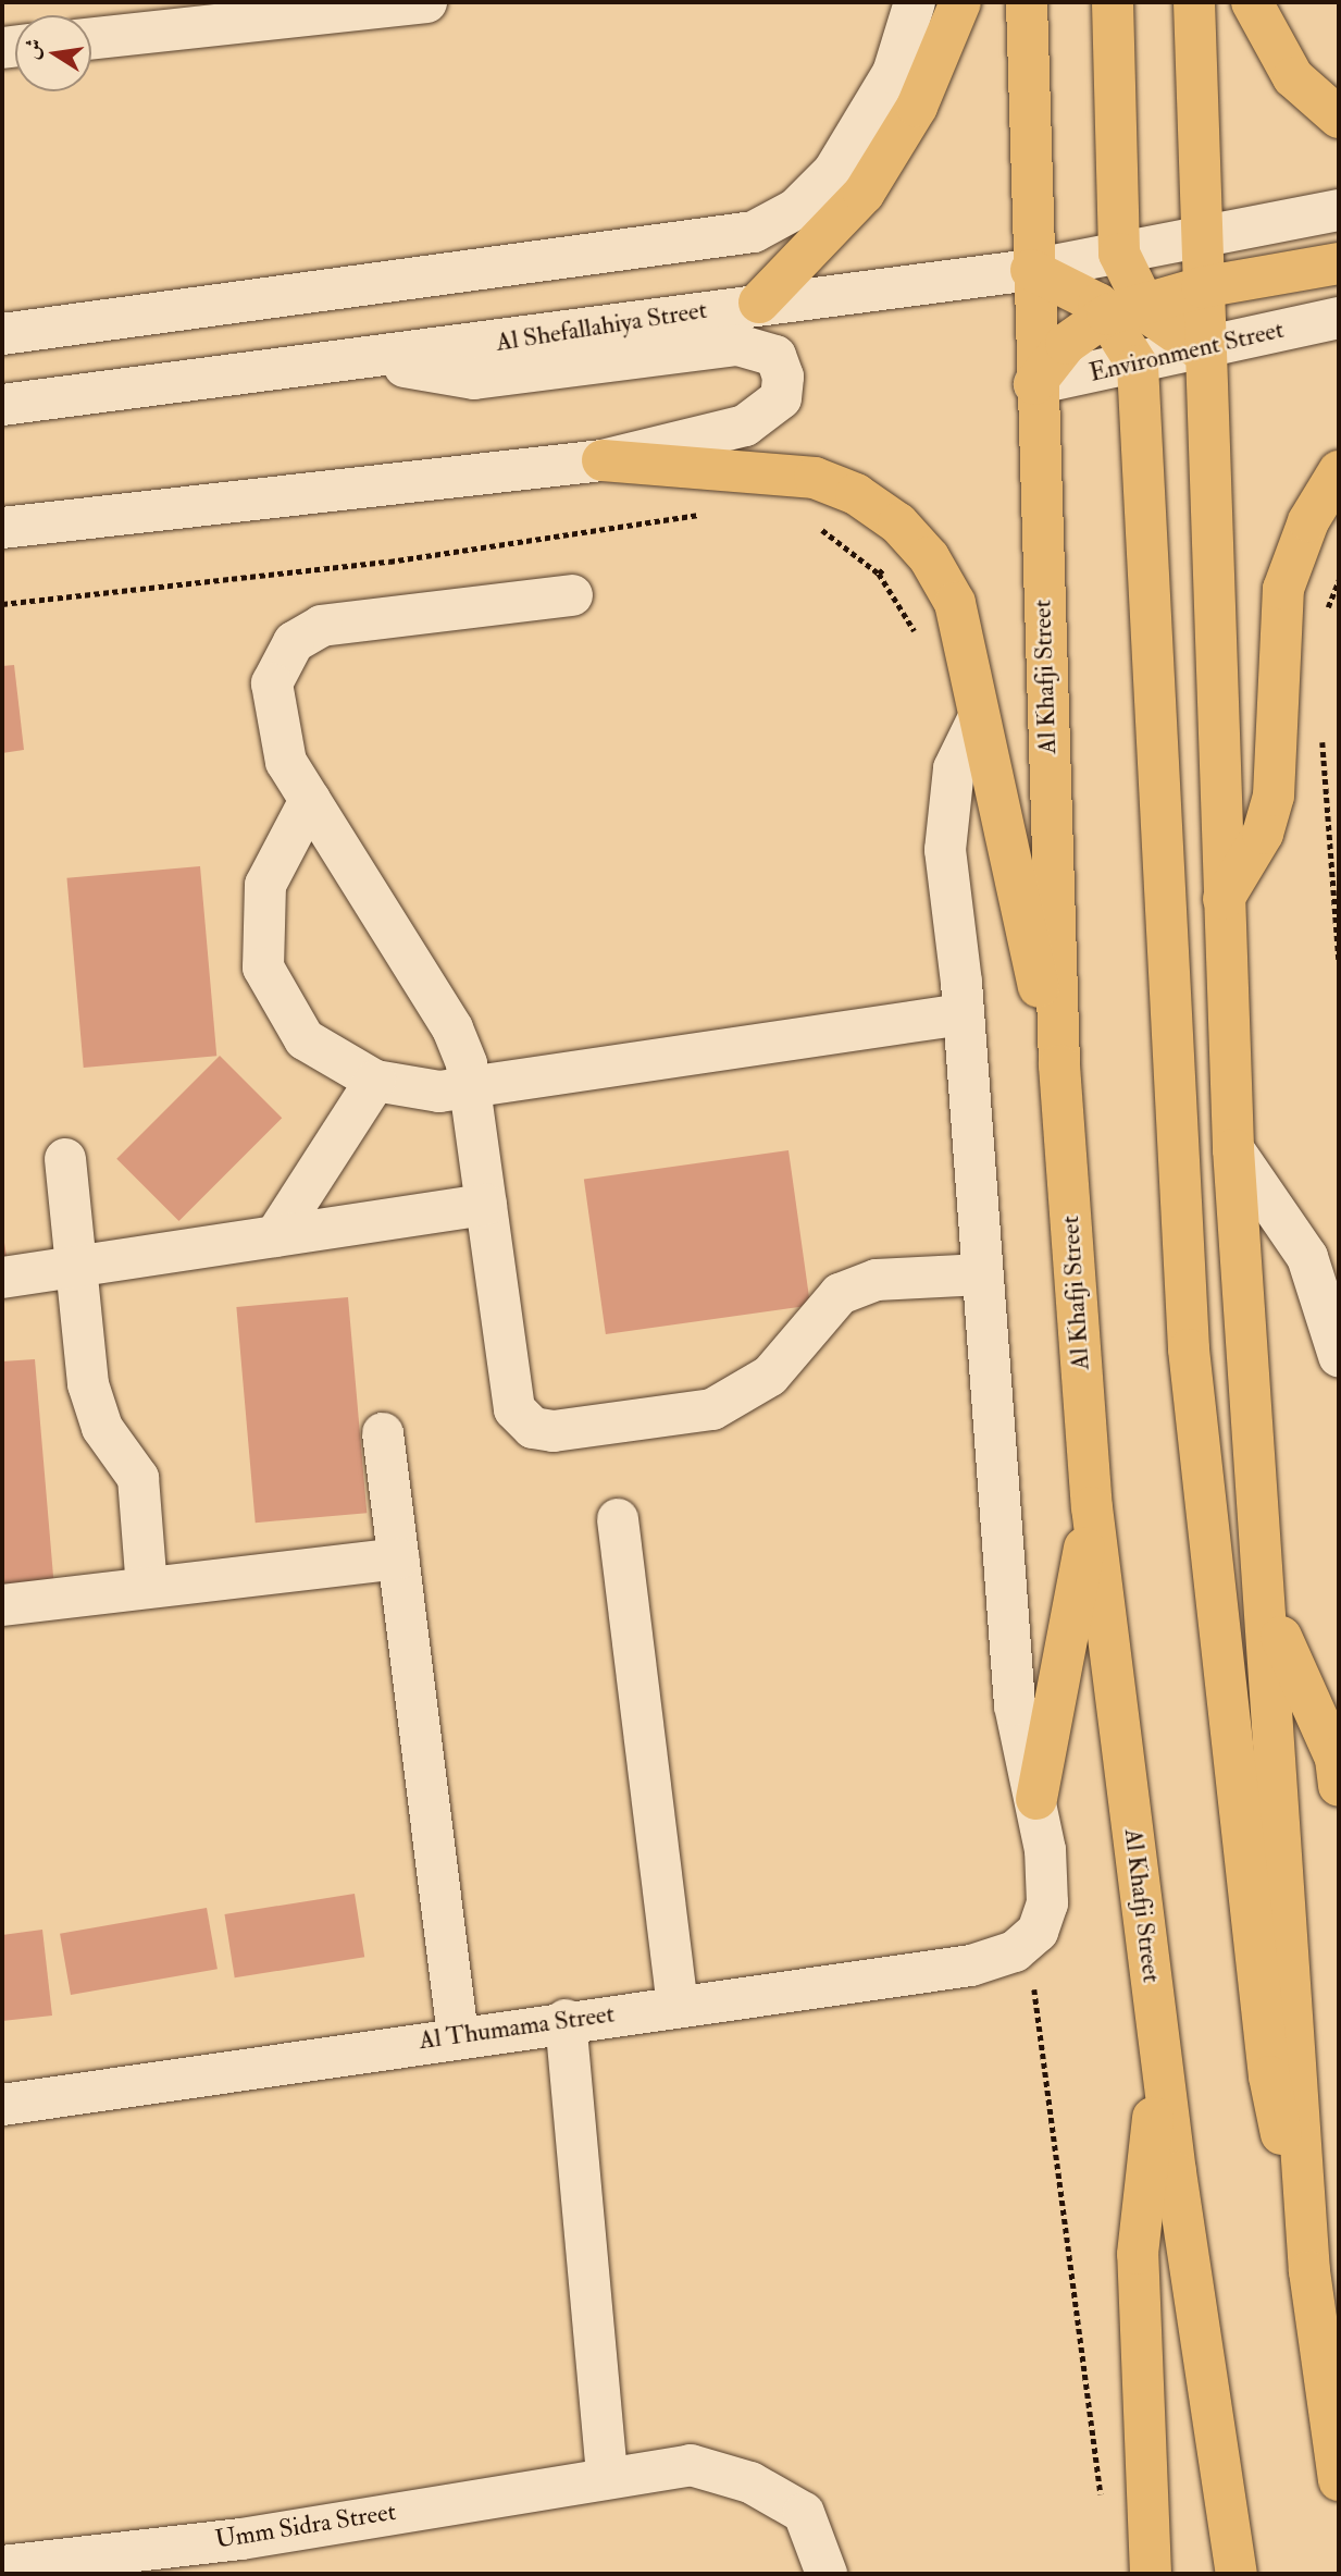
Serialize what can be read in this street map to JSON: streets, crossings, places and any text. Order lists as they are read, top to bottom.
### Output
{
  "streets": {
    "highway": ["Al Khafji Street"],
    "street": [
      "Al Shefallahiya Street",
      "Environment Street",
      "Al Thumama Street",
      "Umm Sidra Street"
    ]
  },
  "crossings": [
    ["Al Shefallahiya Street", "Al Khafji Street"],
    ["Environment Street", "Al Khafji Street"]
  ],
  "north": "left"
}
